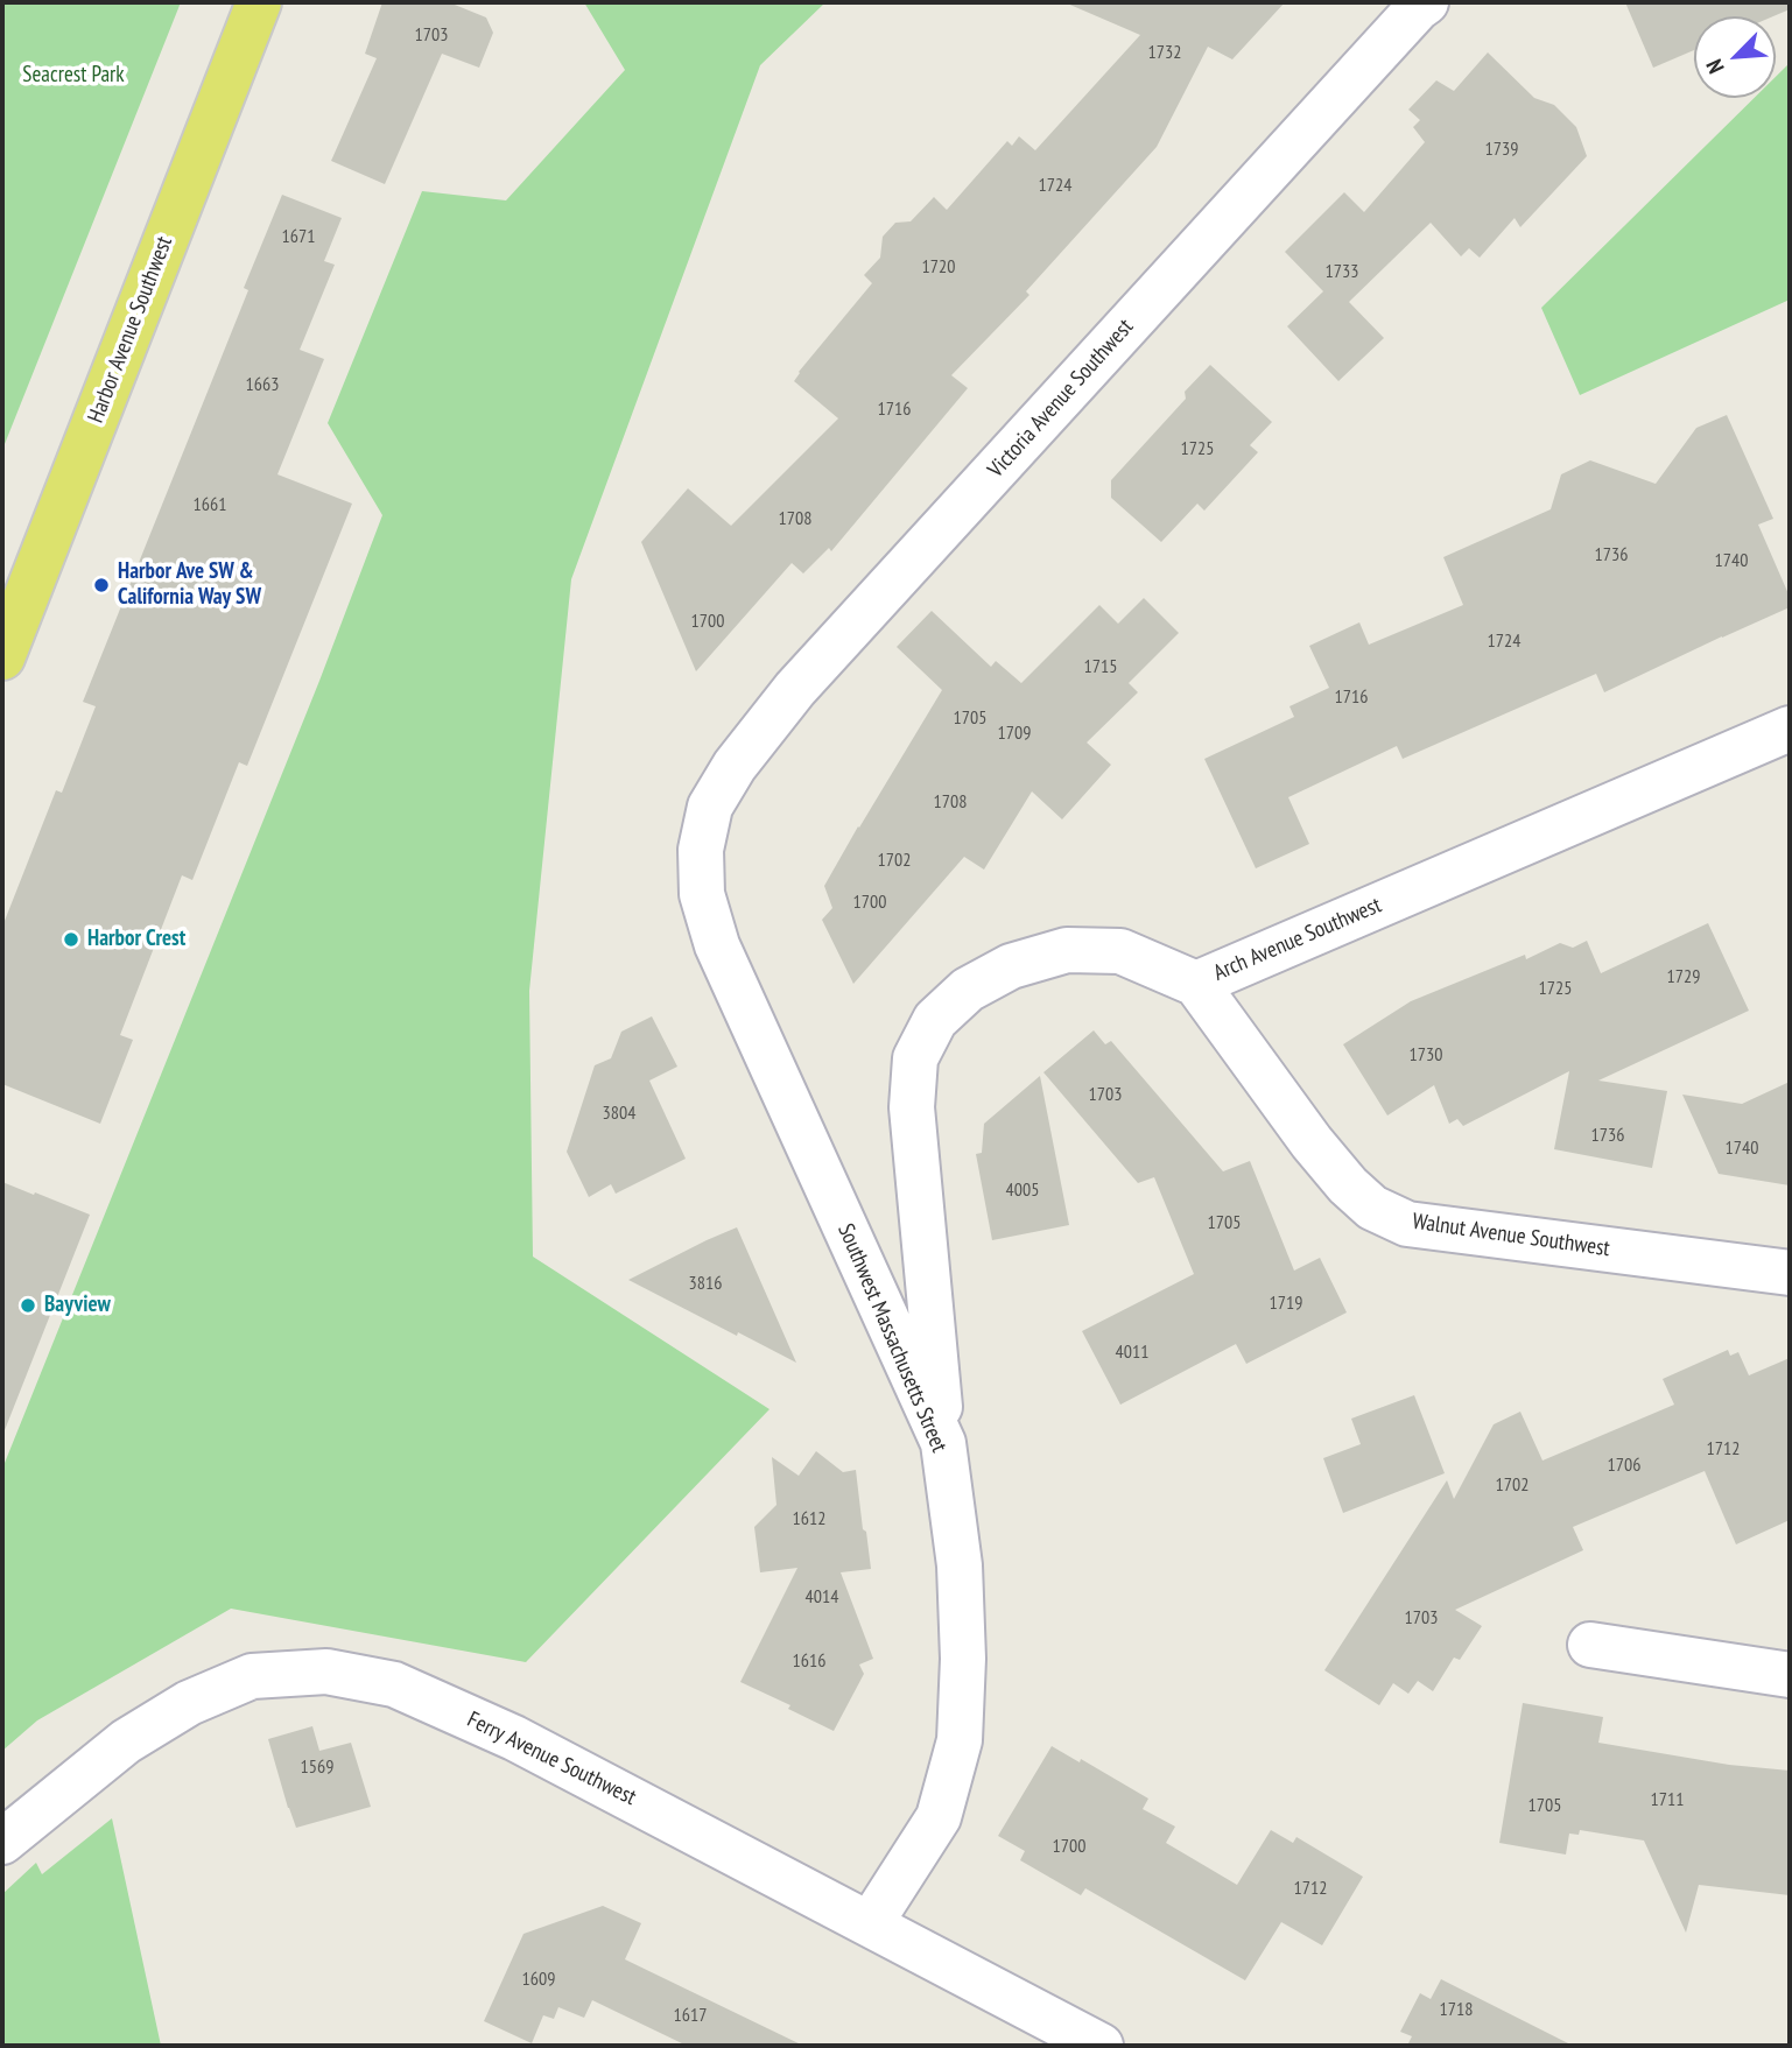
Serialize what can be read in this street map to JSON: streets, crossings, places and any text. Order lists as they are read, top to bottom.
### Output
{
  "streets": {
    "main road": ["Harbor Avenue Southwest"],
    "street": [
      "Victoria Avenue Southwest",
      "Arch Avenue Southwest",
      "Walnut Avenue Southwest",
      "Southwest Massachusetts Street",
      "Ferry Avenue Southwest"
    ]
  },
  "crossings": [
    ["Victoria Avenue Southwest", "Southwest Massachusetts Street"],
    ["Arch Avenue Southwest", "Walnut Avenue Southwest"],
    ["Arch Avenue Southwest", "Southwest Massachusetts Street"],
    ["Southwest Massachusetts Street", "Ferry Avenue Southwest"]
  ],
  "parks": ["Seacrest Park"],
  "places": ["Harbor Ave SW & California Way SW", "Harbor Crest", "Bayview"],
  "house_numbers": [
    "1703",
    "1732",
    "1739",
    "1724",
    "1671",
    "1720",
    "1733",
    "1663",
    "1716",
    "1725",
    "1661",
    "1708",
    "1736",
    "1740",
    "1700",
    "1724",
    "1715",
    "1716",
    "1705",
    "1709",
    "1708",
    "1702",
    "1700",
    "1729",
    "1725",
    "1730",
    "1703",
    "3804",
    "1736",
    "1740",
    "4005",
    "1705",
    "3816",
    "1719",
    "4011",
    "1712",
    "1706",
    "1702",
    "1612",
    "4014",
    "1703",
    "1616",
    "1569",
    "1711",
    "1705",
    "1700",
    "1712",
    "1609",
    "1718",
    "1617"
  ],
  "north": "bottom left"
}
